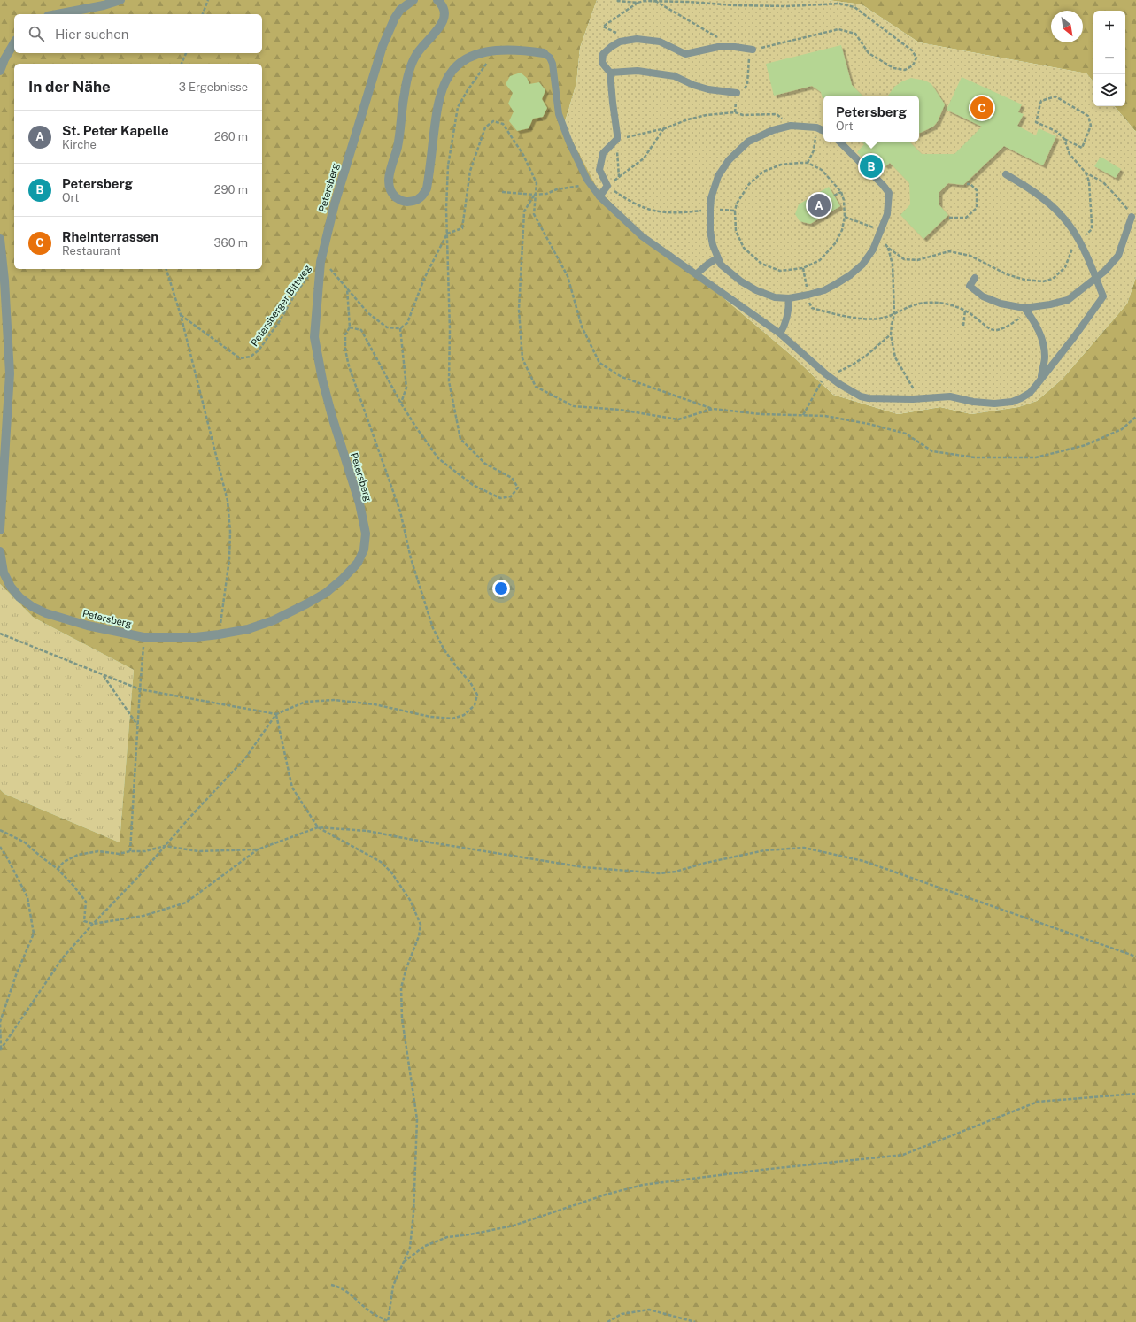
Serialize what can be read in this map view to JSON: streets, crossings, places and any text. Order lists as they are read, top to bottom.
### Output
{
  "streets": {
    "street": ["Petersberg"],
    "path": ["Petersberger Bittweg"]
  },
  "crossings": [
    ["Petersberg", "Petersberger Bittweg"]
  ],
  "north": "bottom right",
  "page": {
    "map_buttons": ["+", "−"],
    "search": "Hier suchen",
    "heading": ["In der Nähe", "3 Ergebnisse"],
    "pins": ["C", "B", "A"],
    "popup": ["Petersberg", "Ort"],
    "list": [
      {
        "mark": "A",
        "name": "St. Peter Kapelle",
        "note": "Kirche",
        "value": "260 m"
      },
      {
        "mark": "B",
        "name": "Petersberg",
        "note": "Ort",
        "value": "290 m"
      },
      {
        "mark": "C",
        "name": "Rheinterrassen",
        "note": "Restaurant",
        "value": "360 m"
      }
    ]
  }
}
